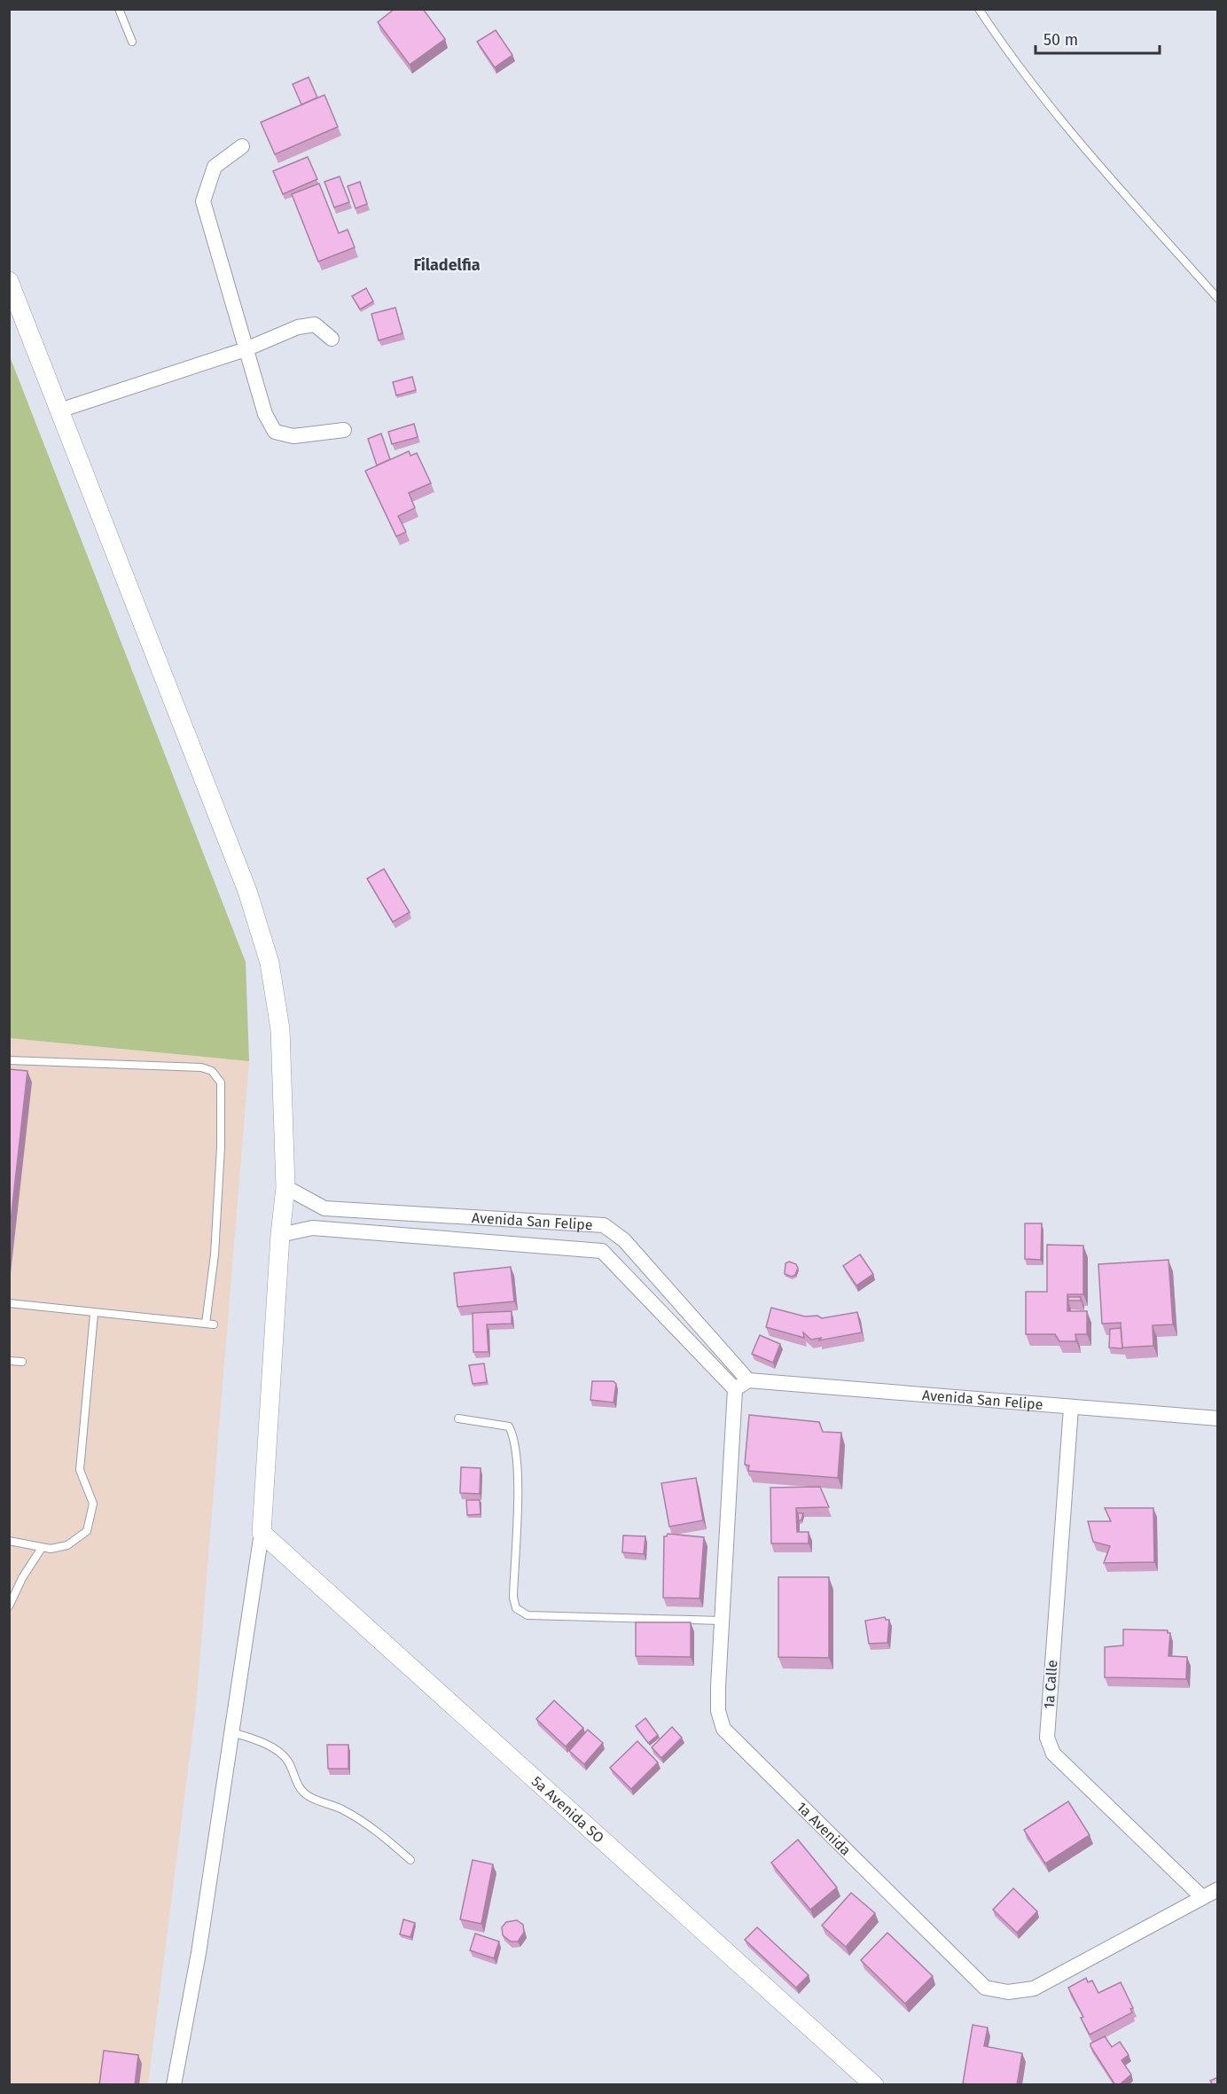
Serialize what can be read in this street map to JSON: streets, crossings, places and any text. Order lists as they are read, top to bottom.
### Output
{
  "streets": {
    "street": [
      "Avenida San Felipe",
      "1a Calle",
      "5a Avenida SO",
      "1a Avenida"
    ]
  },
  "crossings": [
    ["Avenida San Felipe", "1a Calle"],
    ["Avenida San Felipe", "1a Avenida"],
    ["1a Calle", "1a Avenida"]
  ],
  "districts": ["Filadelfia"],
  "scale_bar": "50 m"
}
